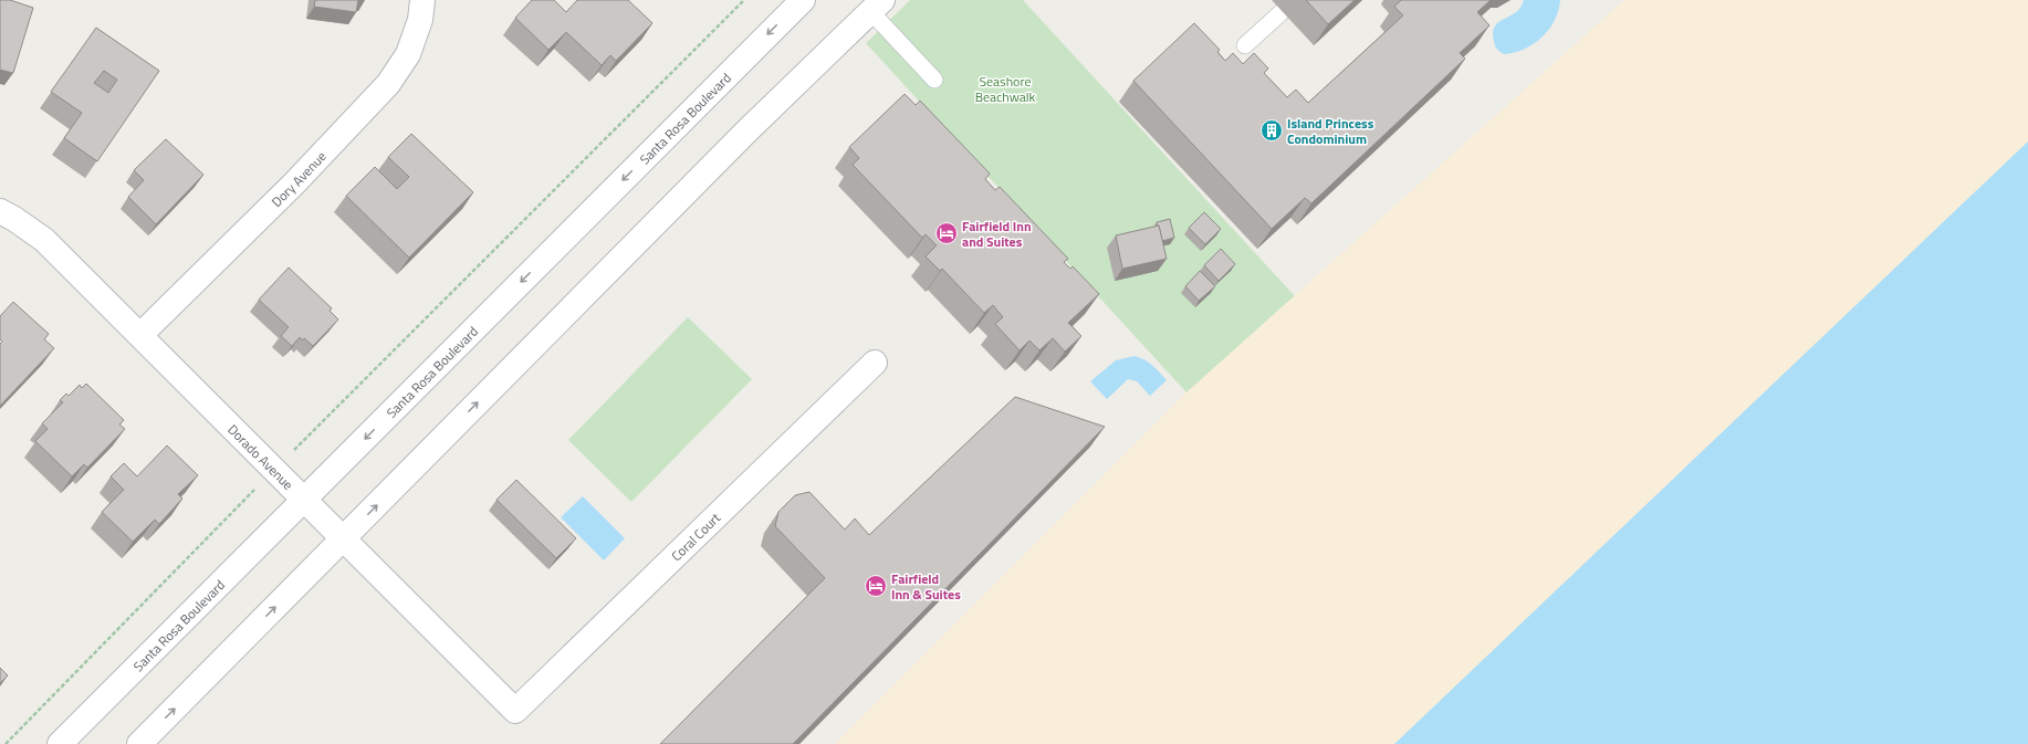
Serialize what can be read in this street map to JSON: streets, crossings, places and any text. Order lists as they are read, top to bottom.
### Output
{
  "streets": {
    "street": [
      "Santa Rosa Boulevard",
      "Dory Avenue",
      "Dorado Avenue",
      "Coral Court"
    ]
  },
  "crossings": [
    ["Santa Rosa Boulevard", "Dorado Avenue"],
    ["Dory Avenue", "Dorado Avenue"],
    ["Dorado Avenue", "Coral Court"]
  ],
  "parks": ["Seashore Beachwalk"],
  "places": {
    "building": ["Island Princess Condominium"],
    "hotel": ["Fairfield Inn and Suites", "Fairfield Inn & Suites"]
  }
}
